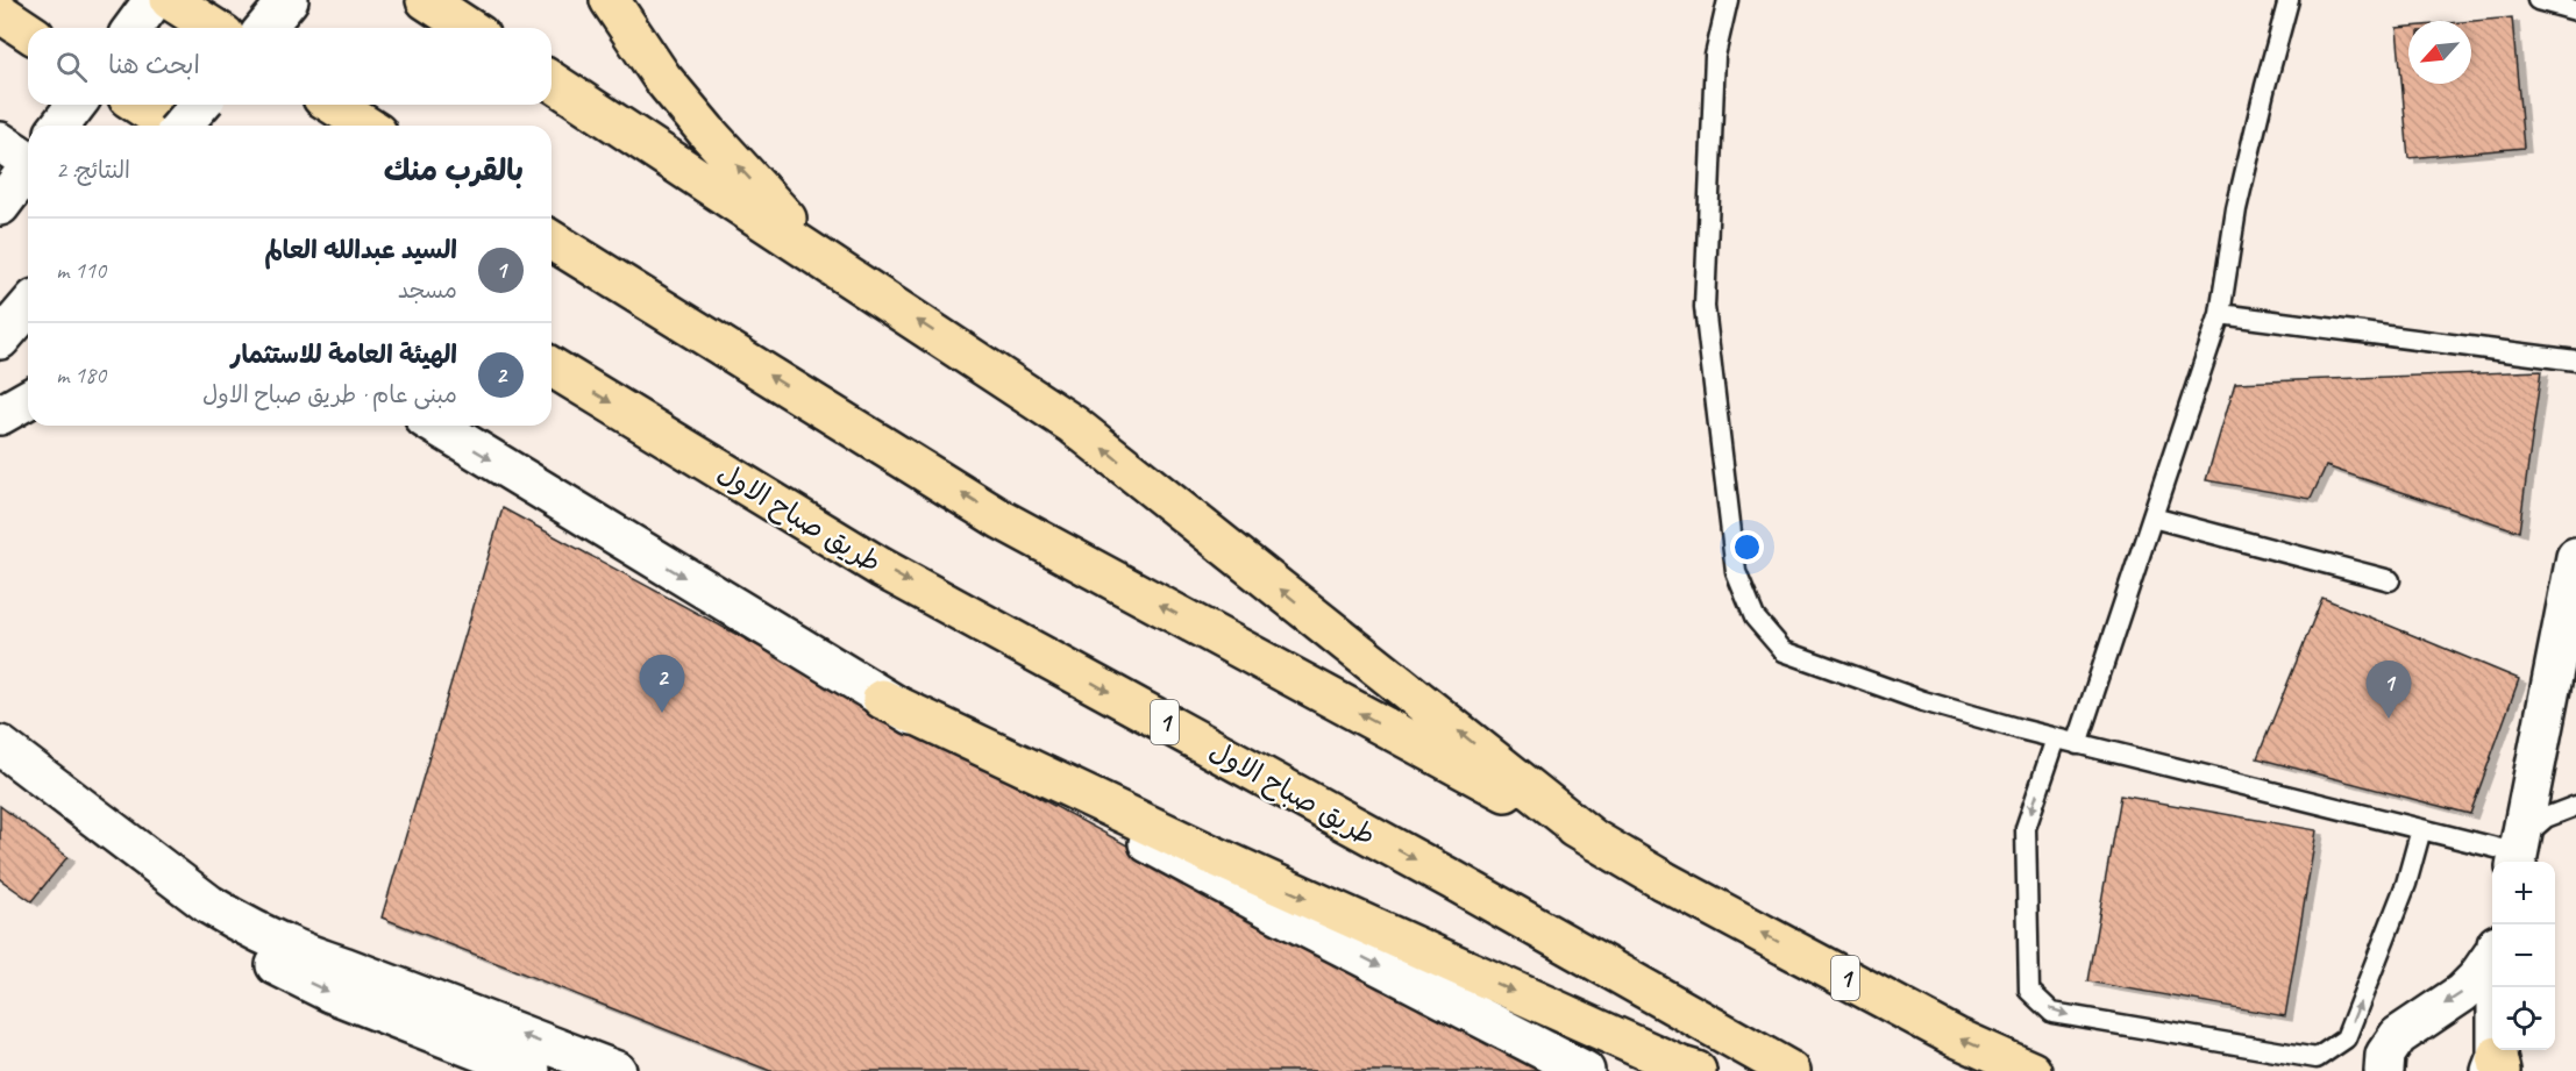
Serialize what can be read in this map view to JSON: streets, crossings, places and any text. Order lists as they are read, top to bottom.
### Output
{
  "streets": {
    "main road": ["طريق صباح الاول", "1"]
  },
  "north": "bottom left",
  "page": {
    "search": "ابحث هنا",
    "heading": ["بالقرب منك", "النتائج: 2"],
    "list": [
      {
        "mark": "1",
        "name": "السيد عبدالله العالم",
        "note": "مسجد",
        "value": "110 m"
      },
      {
        "mark": "2",
        "name": "الهيئة العامة للاستثمار",
        "note": "مبنى عام · طريق صباح الاول",
        "value": "180 m"
      }
    ],
    "pins": ["2", "1"],
    "map_buttons": ["+", "−"]
  }
}
